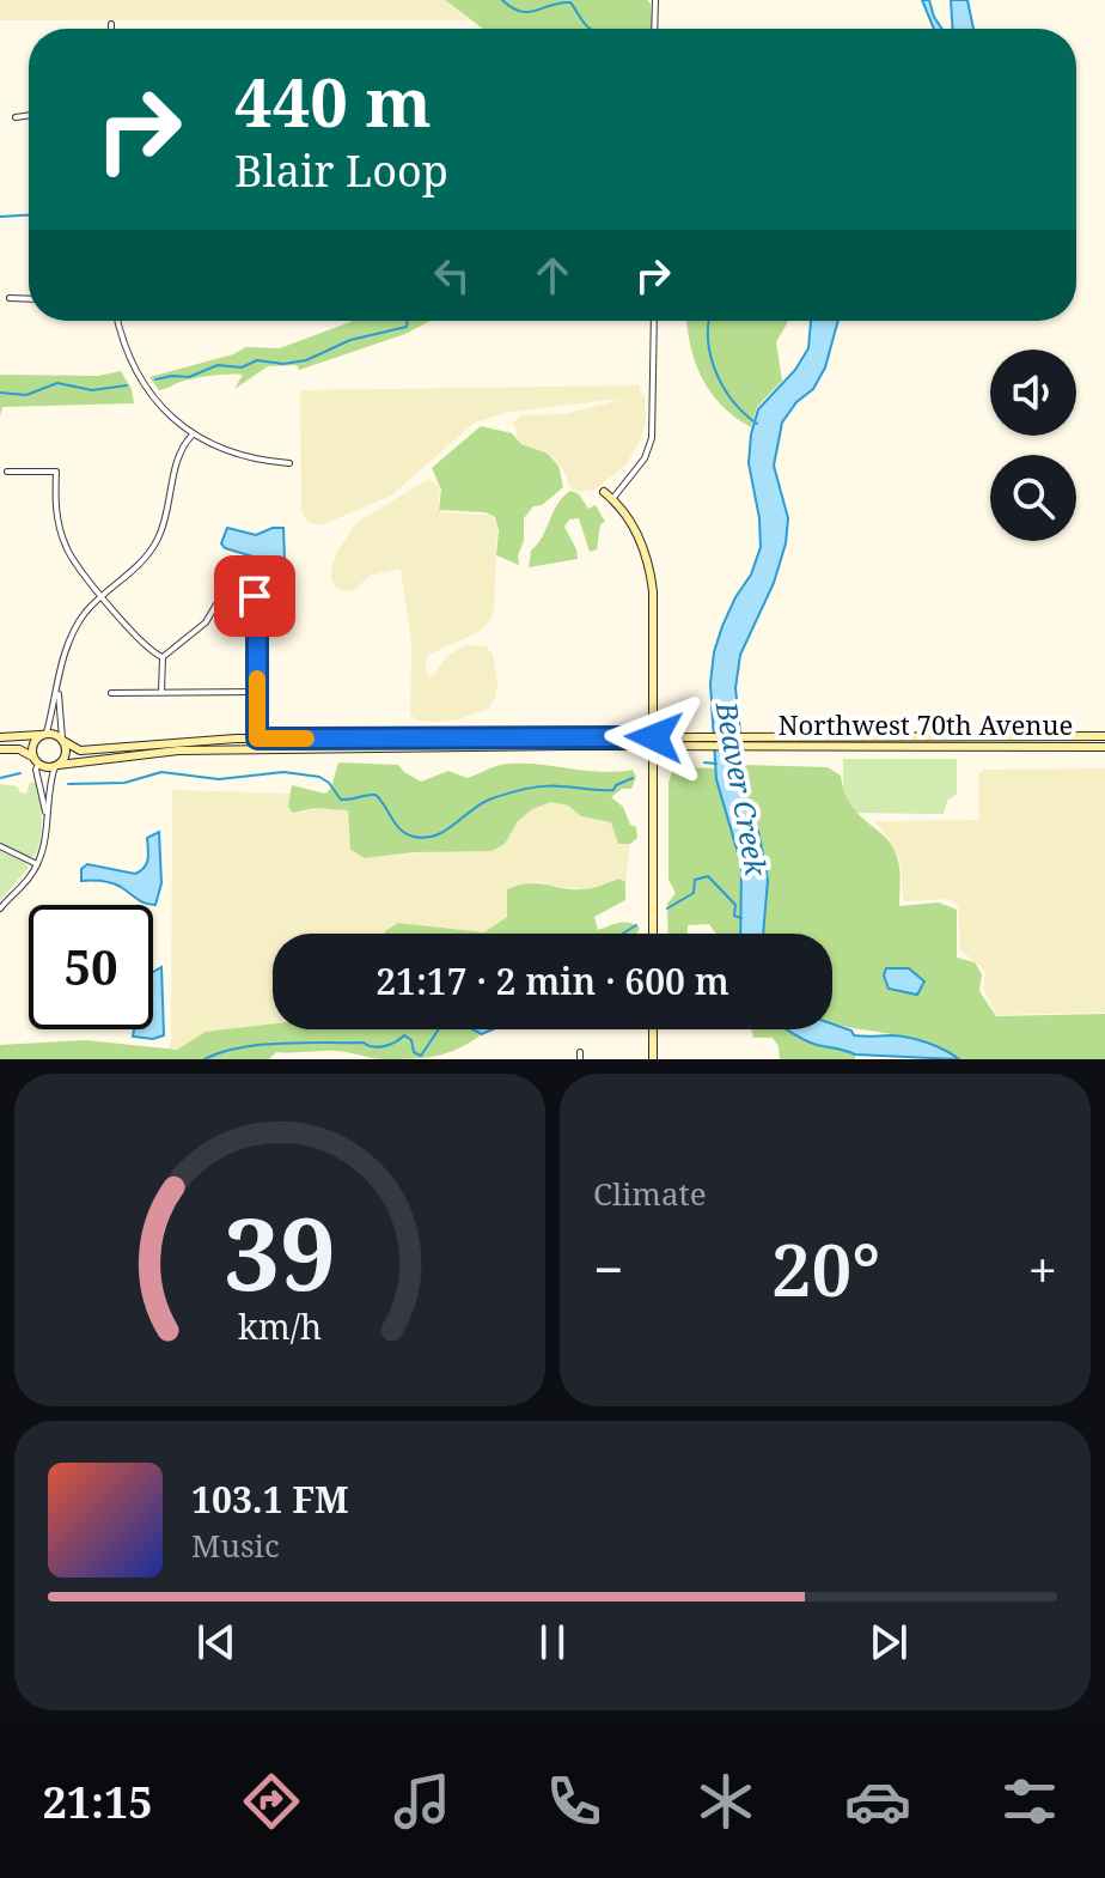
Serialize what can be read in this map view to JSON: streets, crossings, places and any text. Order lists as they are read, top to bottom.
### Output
{
  "streets": {
    "main road": ["Northwest 70th Avenue"]
  },
  "water": ["Beaver Creek"],
  "page": {
    "turn": ["440 m", "Blair Loop"],
    "limit": "50",
    "trip": "21:17 · 2 min · 600 m",
    "tile": "Climate",
    "heat": ["−", "20°", "+"],
    "song": ["103.1 FM", "Music"],
    "tabs": "21:15",
    "gauge": ["39", "km/h"]
  }
}
